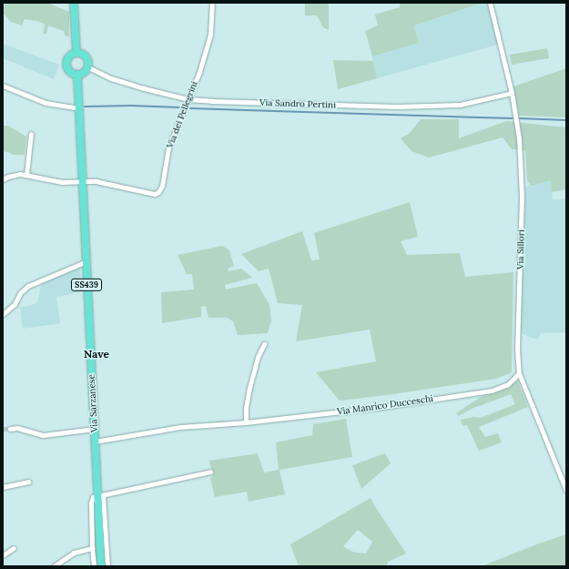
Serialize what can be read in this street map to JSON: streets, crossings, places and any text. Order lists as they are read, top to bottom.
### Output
{
  "streets": {
    "main road": ["SS439", "Via Sarzanese"],
    "street": [
      "Via Sandro Pertini",
      "Via dei Pellegrini",
      "Via Sillori",
      "Via Manrico Ducceschi"
    ]
  },
  "crossings": [
    ["Via Sandro Pertini", "Via dei Pellegrini"],
    ["Via Sandro Pertini", "Via Sillori"],
    ["Via Sandro Pertini", "Via Sarzanese"],
    ["Via dei Pellegrini", "Via Sarzanese"],
    ["Via Sillori", "Via Manrico Ducceschi"],
    ["Via Sarzanese", "Via Manrico Ducceschi"]
  ],
  "districts": ["Nave"]
}
